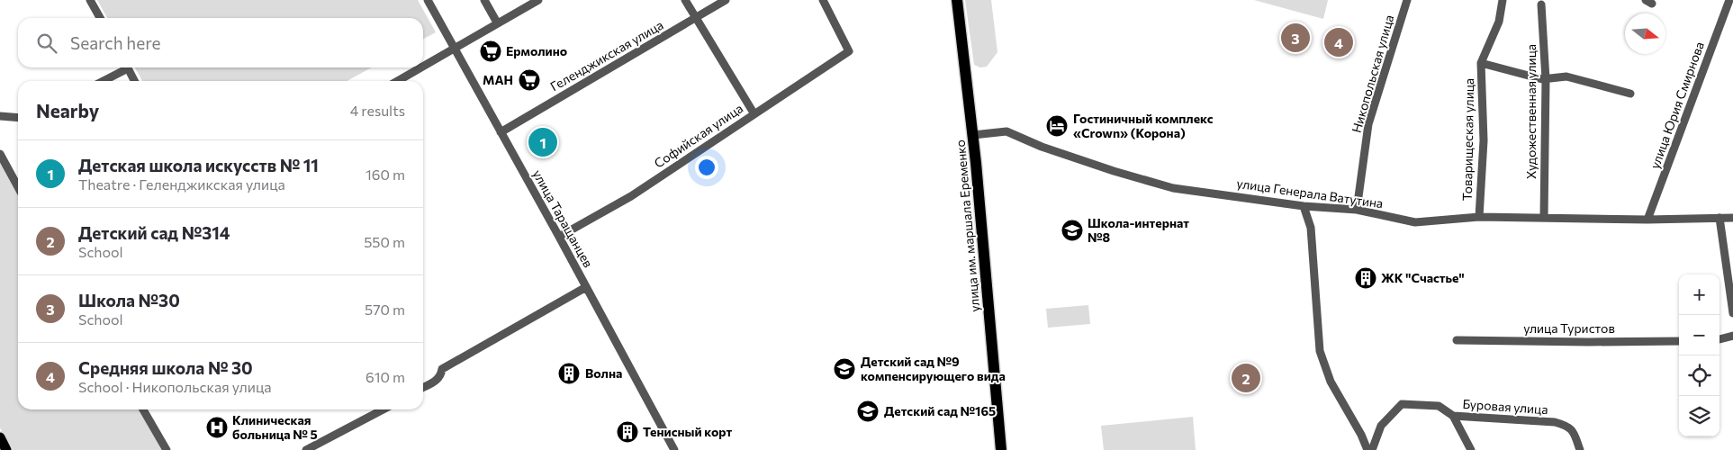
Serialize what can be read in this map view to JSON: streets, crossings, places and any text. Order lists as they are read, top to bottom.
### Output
{
  "streets": {
    "highway": ["улица им. маршала Еременко"],
    "street": [
      "Геленджикская улица",
      "Никопольская улица",
      "улица Юрия Смирнова",
      "Художественная улица",
      "Софийская улица",
      "Товарищеская улица",
      "улица Генерала Ватутина",
      "улица Таращанцев",
      "улица Туристов",
      "Буровая улица"
    ]
  },
  "crossings": [
    ["Геленджикская улица", "улица Таращанцев"],
    ["Никопольская улица", "улица Генерала Ватутина"],
    ["улица Юрия Смирнова", "улица Генерала Ватутина"],
    ["Художественная улица", "улица Генерала Ватутина"],
    ["Софийская улица", "улица Таращанцев"],
    ["Товарищеская улица", "улица Генерала Ватутина"],
    ["улица Генерала Ватутина", "улица им. маршала Еременко"]
  ],
  "places": {
    "supermarket": ["Ермолино", "МАН"],
    "hotel": ["Гостиничный комплекс «Crown» (Корона)"],
    "school or university": ["Школа-интернат №8", "Детский сад №9 компенсирующего вида", "Детский сад №165"],
    "building": ["ЖК \"Счастье\"", "Волна", "Тенисный корт"],
    "hospital": ["Клиническая больница № 5"]
  },
  "north": "right",
  "page": {
    "search": "Search here",
    "pins": [
      "3",
      "4",
      "1",
      "2"
    ],
    "heading": ["Nearby", "4 results"],
    "list": [
      {
        "mark": "1",
        "name": "Детская школа искусств № 11",
        "note": "Theatre · Геленджикская улица",
        "value": "160 m"
      },
      {
        "mark": "2",
        "name": "Детский сад №314",
        "note": "School",
        "value": "550 m"
      },
      {
        "mark": "3",
        "name": "Школа №30",
        "note": "School",
        "value": "570 m"
      },
      {
        "mark": "4",
        "name": "Средняя школа № 30",
        "note": "School · Никопольская улица",
        "value": "610 m"
      }
    ],
    "map_buttons": ["+", "−"]
  }
}
